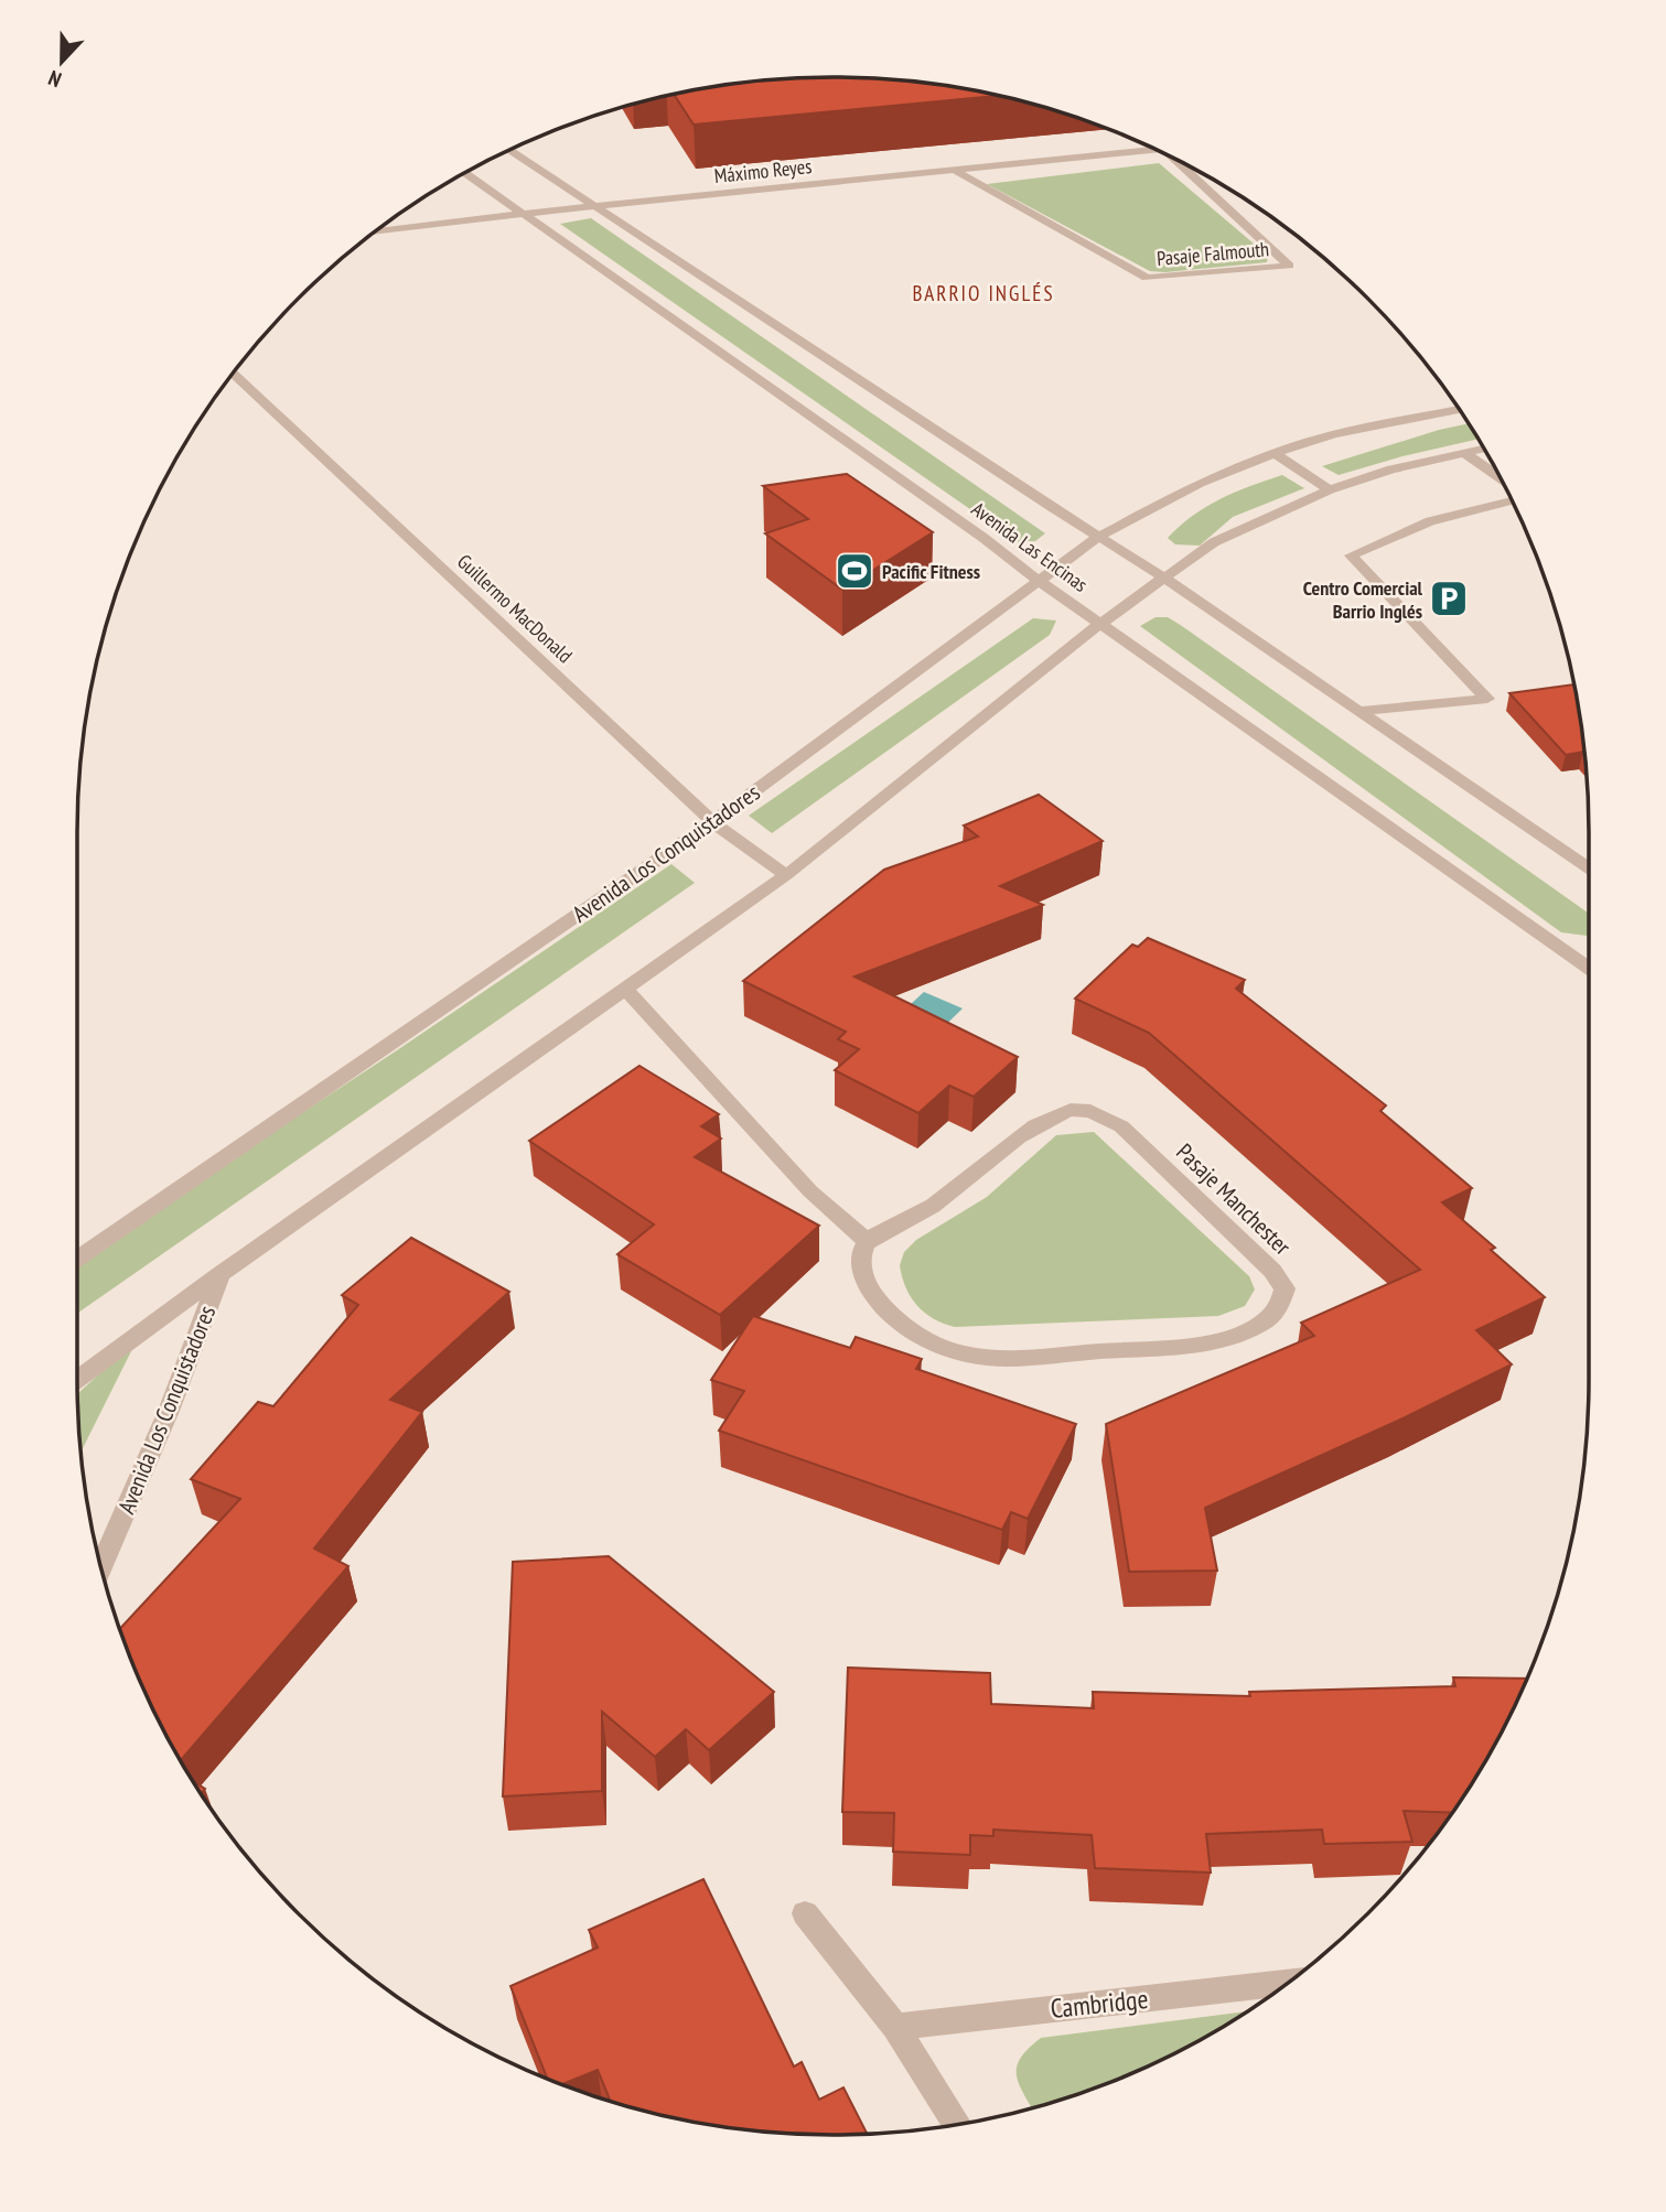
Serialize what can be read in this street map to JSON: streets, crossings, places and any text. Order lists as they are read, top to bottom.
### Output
{
  "streets": {
    "street": [
      "Máximo Reyes",
      "Pasaje Falmouth",
      "Avenida Las Encinas",
      "Guillermo MacDonald",
      "Avenida Los Conquistadores",
      "Pasaje Manchester",
      "Cambridge"
    ]
  },
  "crossings": [
    ["Máximo Reyes", "Pasaje Falmouth"],
    ["Máximo Reyes", "Avenida Las Encinas"],
    ["Avenida Las Encinas", "Avenida Los Conquistadores"],
    ["Guillermo MacDonald", "Avenida Los Conquistadores"]
  ],
  "districts": ["BARRIO INGLÉS"],
  "places": {
    "sports": ["Pacific Fitness"],
    "parking": ["Centro Comercial Barrio Inglés"]
  },
  "north": "bottom"
}
